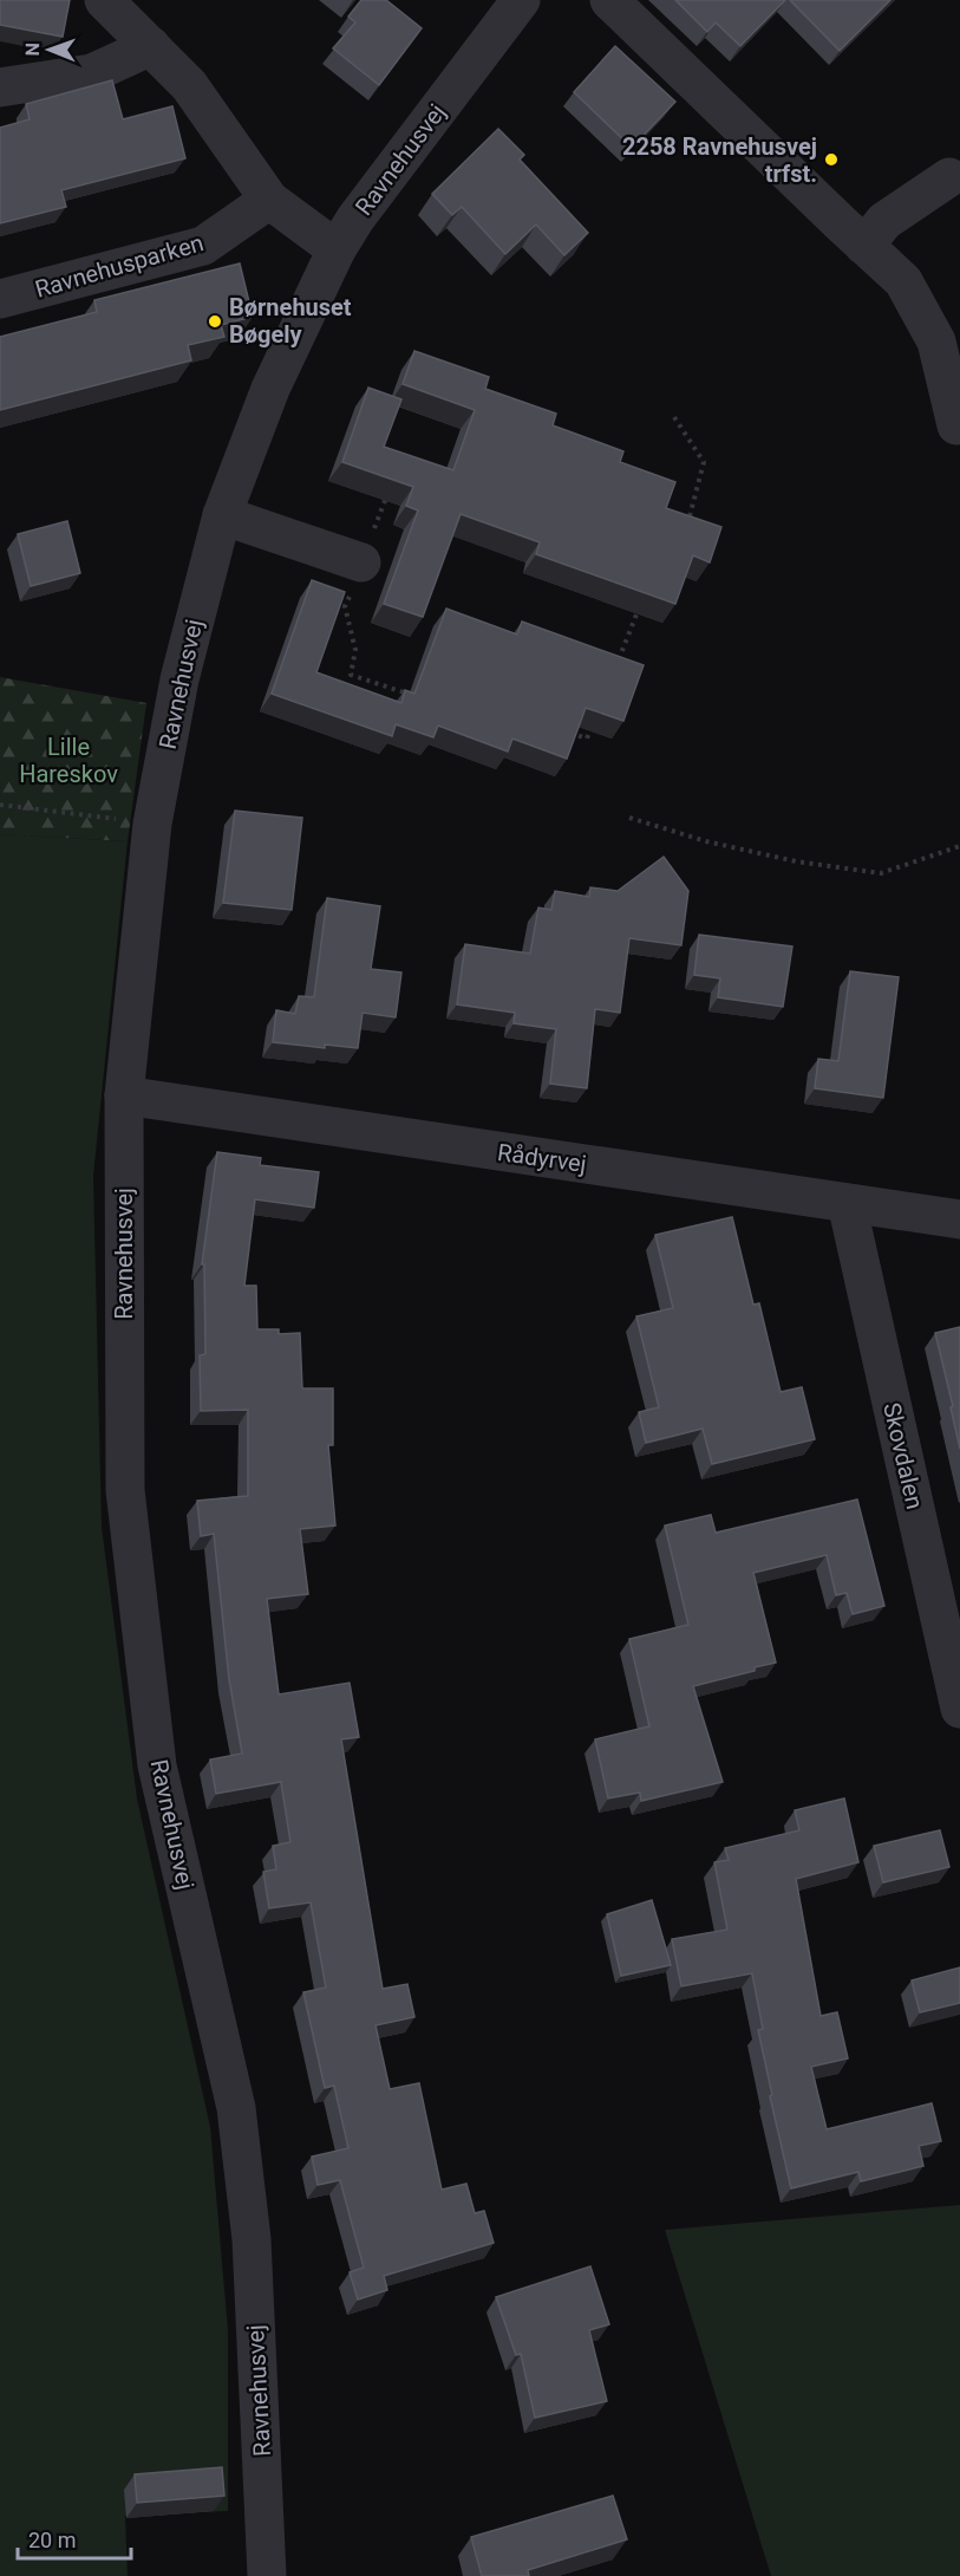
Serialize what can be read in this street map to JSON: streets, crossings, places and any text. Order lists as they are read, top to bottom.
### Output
{
  "streets": {
    "street": [
      "Ravnehusvej",
      "Ravnehusparken",
      "Rådyrvej",
      "Skovdalen"
    ]
  },
  "crossings": [
    ["Ravnehusvej", "Rådyrvej"],
    ["Rådyrvej", "Skovdalen"]
  ],
  "parks": ["Lille Hareskov"],
  "places": ["2258 Ravnehusvej trfst.", "Børnehuset Bøgely"],
  "scale_bar": "20 m",
  "north": "left"
}
